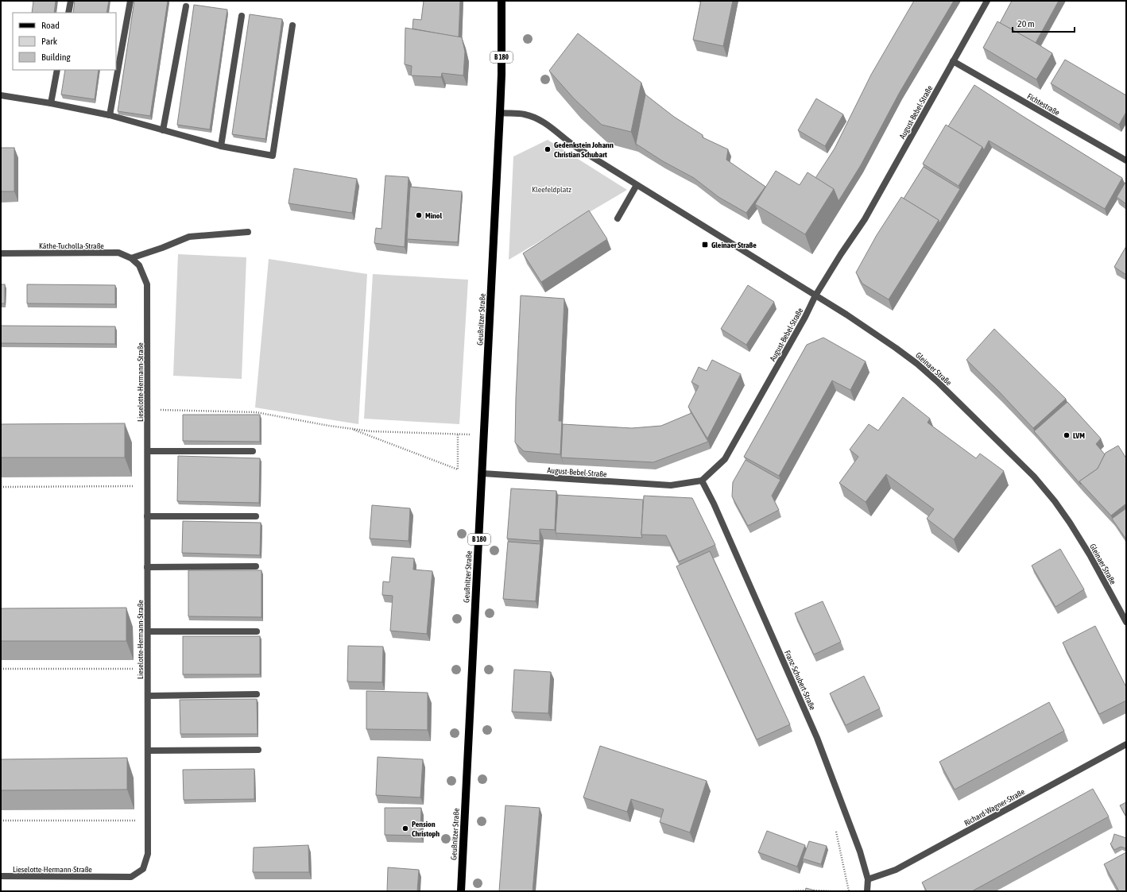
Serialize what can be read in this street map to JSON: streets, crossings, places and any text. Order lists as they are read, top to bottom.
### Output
{
  "streets": {
    "main road": ["B 180", "Geußnitzer Straße"],
    "street": [
      "Fichtestraße",
      "August-Bebel-Straße",
      "Käthe-Tucholla-Straße",
      "Gleinaer Straße",
      "Lieselotte-Hermann-Straße",
      "Franz-Schubert-Straße",
      "Richard-Wagner-Straße"
    ]
  },
  "crossings": [
    ["B 180", "Geußnitzer Straße"],
    ["B 180", "Gleinaer Straße"],
    ["Fichtestraße", "August-Bebel-Straße"],
    ["August-Bebel-Straße", "Geußnitzer Straße"],
    ["August-Bebel-Straße", "Gleinaer Straße"],
    ["August-Bebel-Straße", "Franz-Schubert-Straße"],
    ["Käthe-Tucholla-Straße", "Lieselotte-Hermann-Straße"],
    ["Geußnitzer Straße", "Gleinaer Straße"],
    ["Franz-Schubert-Straße", "Richard-Wagner-Straße"]
  ],
  "parks": ["Kleefeldplatz"],
  "places": {
    "other": [
      "Gedenkstein Johann Christian Schubart",
      "Minol",
      "LVM",
      "Pension Christoph"
    ],
    "transit": ["Gleinaer Straße"]
  },
  "legend": ["Road", "Park", "Building"],
  "scale_bar": "20 m"
}
